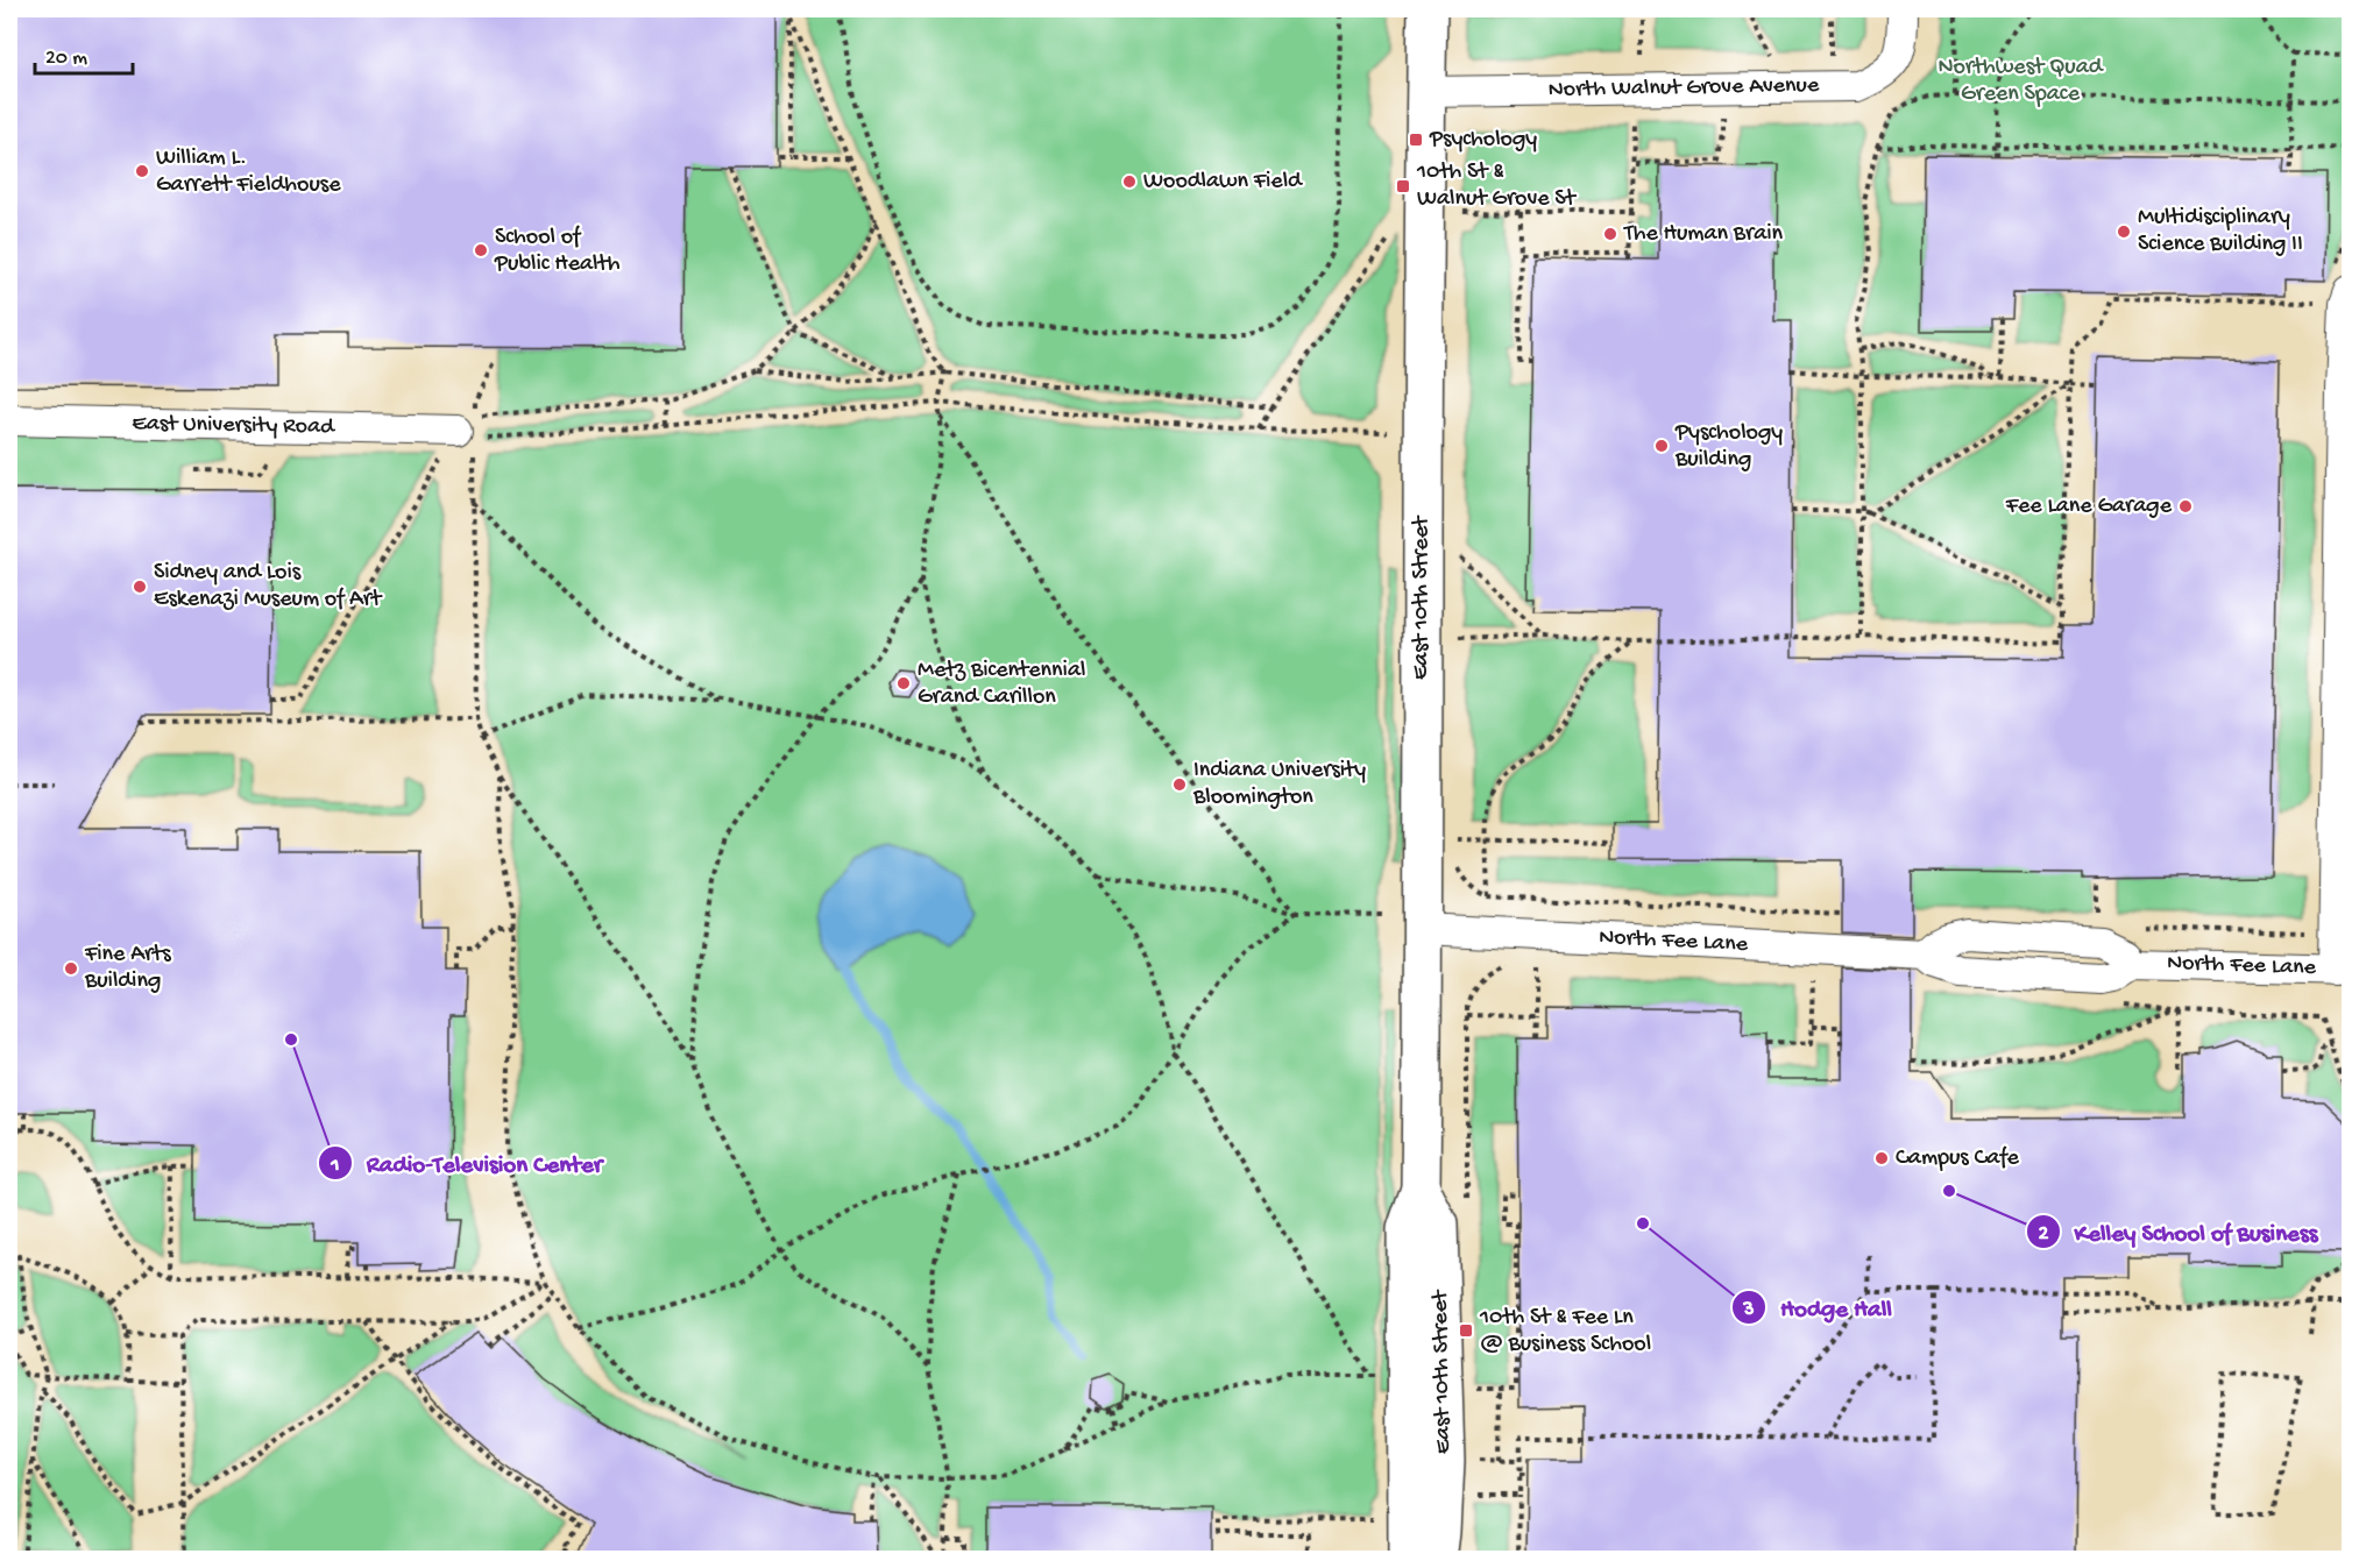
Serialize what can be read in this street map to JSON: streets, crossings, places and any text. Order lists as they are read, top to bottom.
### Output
{
  "streets": {
    "street": [
      "North Walnut Grove Avenue",
      "East University Road",
      "East 10th Street",
      "North Fee Lane"
    ]
  },
  "crossings": [
    ["North Walnut Grove Avenue", "East 10th Street"],
    ["East 10th Street", "North Fee Lane"]
  ],
  "parks": ["Northwest Quad Green Space"],
  "places": {
    "transit": ["Psychology", "10th St & Walnut Grove St", "10th St & Fee Ln @ Business School"],
    "other": [
      "William L. Garrett Fieldhouse",
      "Woodlawn Field",
      "Multidisciplinary Science Building II",
      "The Human Brain",
      "School of Public Health",
      "Pyschology Building",
      "Fee Lane Garage",
      "Sidney and Lois Eskenazi Museum of Art",
      "Metz Bicentennial Grand Carillon",
      "Indiana University Bloomington",
      "Fine Arts Building",
      "Radio-Television Center",
      "Campus Cafe",
      "Kelley School of Business",
      "Hodge Hall"
    ]
  },
  "scale_bar": "20 m"
}
